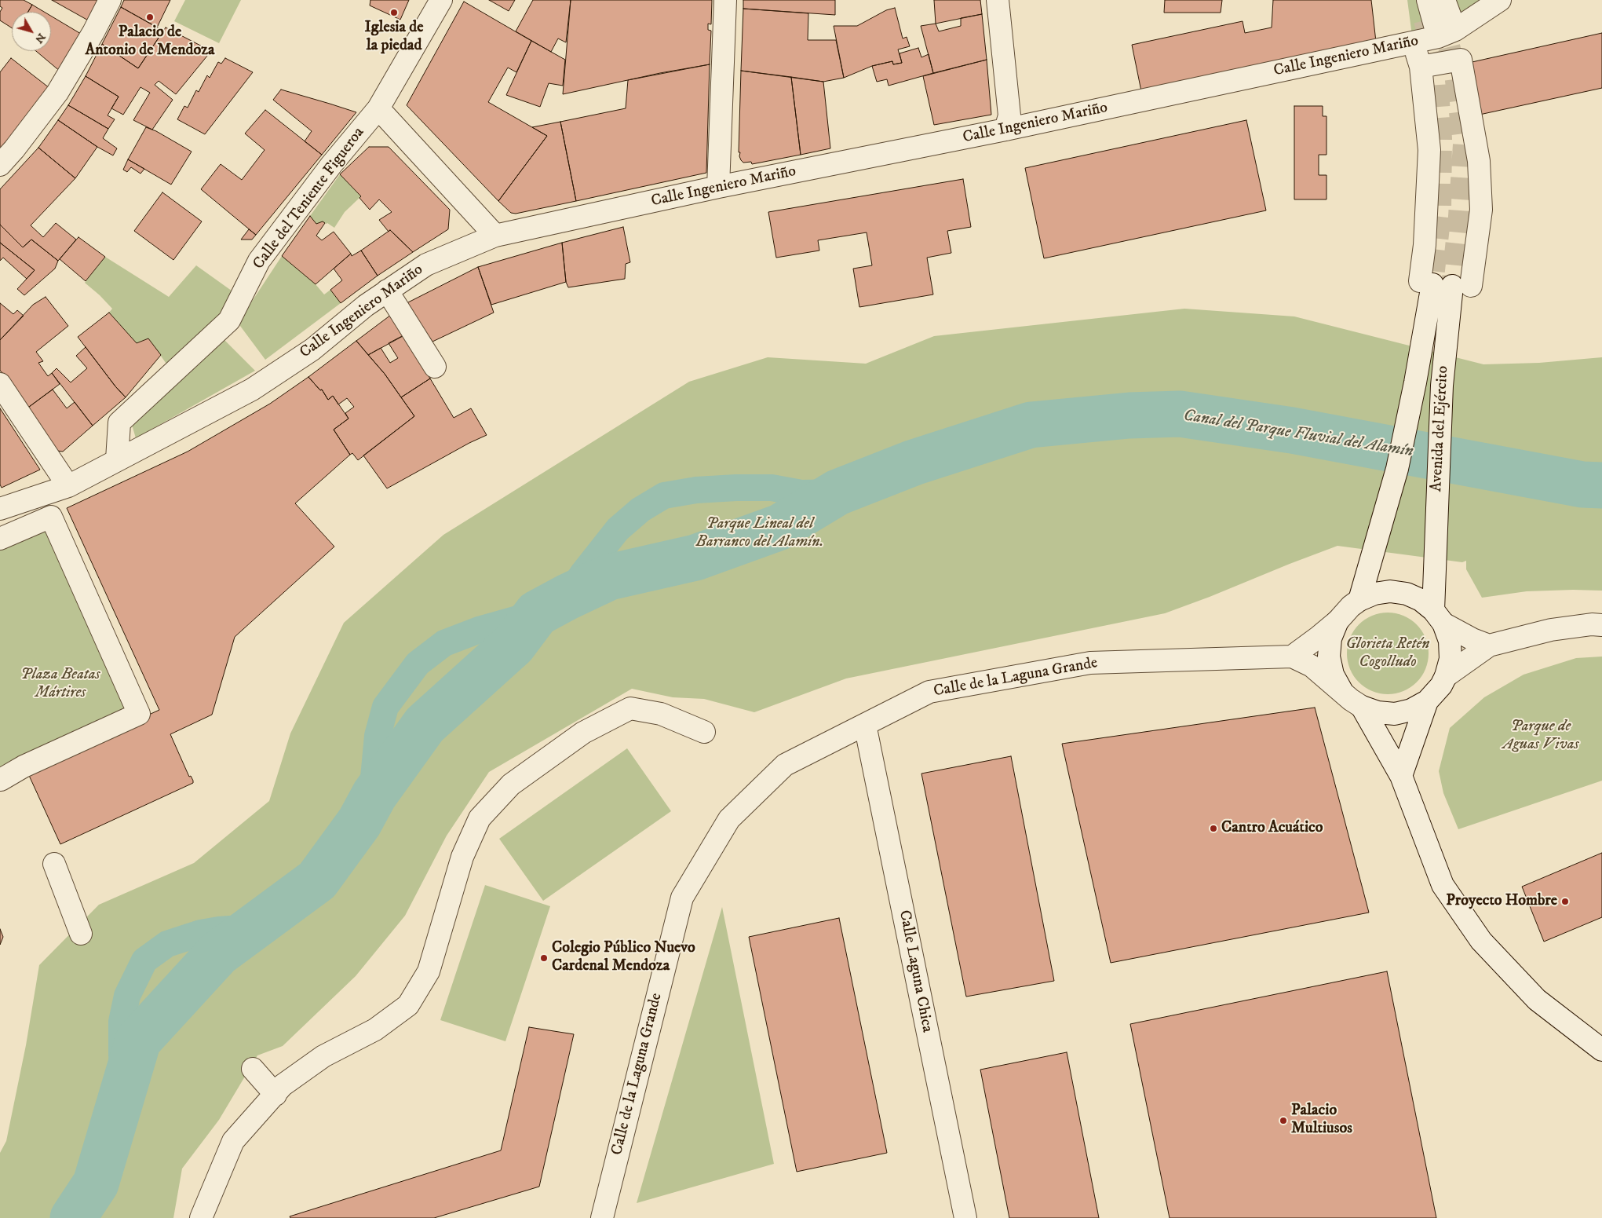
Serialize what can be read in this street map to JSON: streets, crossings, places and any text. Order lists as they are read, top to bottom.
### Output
{
  "streets": {
    "street": [
      "Calle Ingeniero Mariño",
      "Calle del Teniente Figueroa",
      "Avenida del Ejército",
      "Calle de la Laguna Grande",
      "Calle Laguna Chica"
    ]
  },
  "crossings": [
    ["Calle Ingeniero Mariño", "Calle del Teniente Figueroa"],
    ["Avenida del Ejército", "Calle de la Laguna Grande"],
    ["Calle de la Laguna Grande", "Calle Laguna Chica"]
  ],
  "water": ["Canal del Parque Fluvial del Alamín"],
  "parks": [
    "Parque Lineal del Barranco del Alamín.",
    "Glorieta Retén Cogolludo",
    "Plaza Beatas Mártires",
    "Parque de Aguas Vivas"
  ],
  "places": [
    "Iglesia de la piedad",
    "Palacio de Antonio de Mendoza",
    "Cantro Acuático",
    "Proyecto Hombre",
    "Colegio Público Nuevo Cardenal Mendoza",
    "Palacio Multiusos"
  ],
  "north": "bottom right"
}
